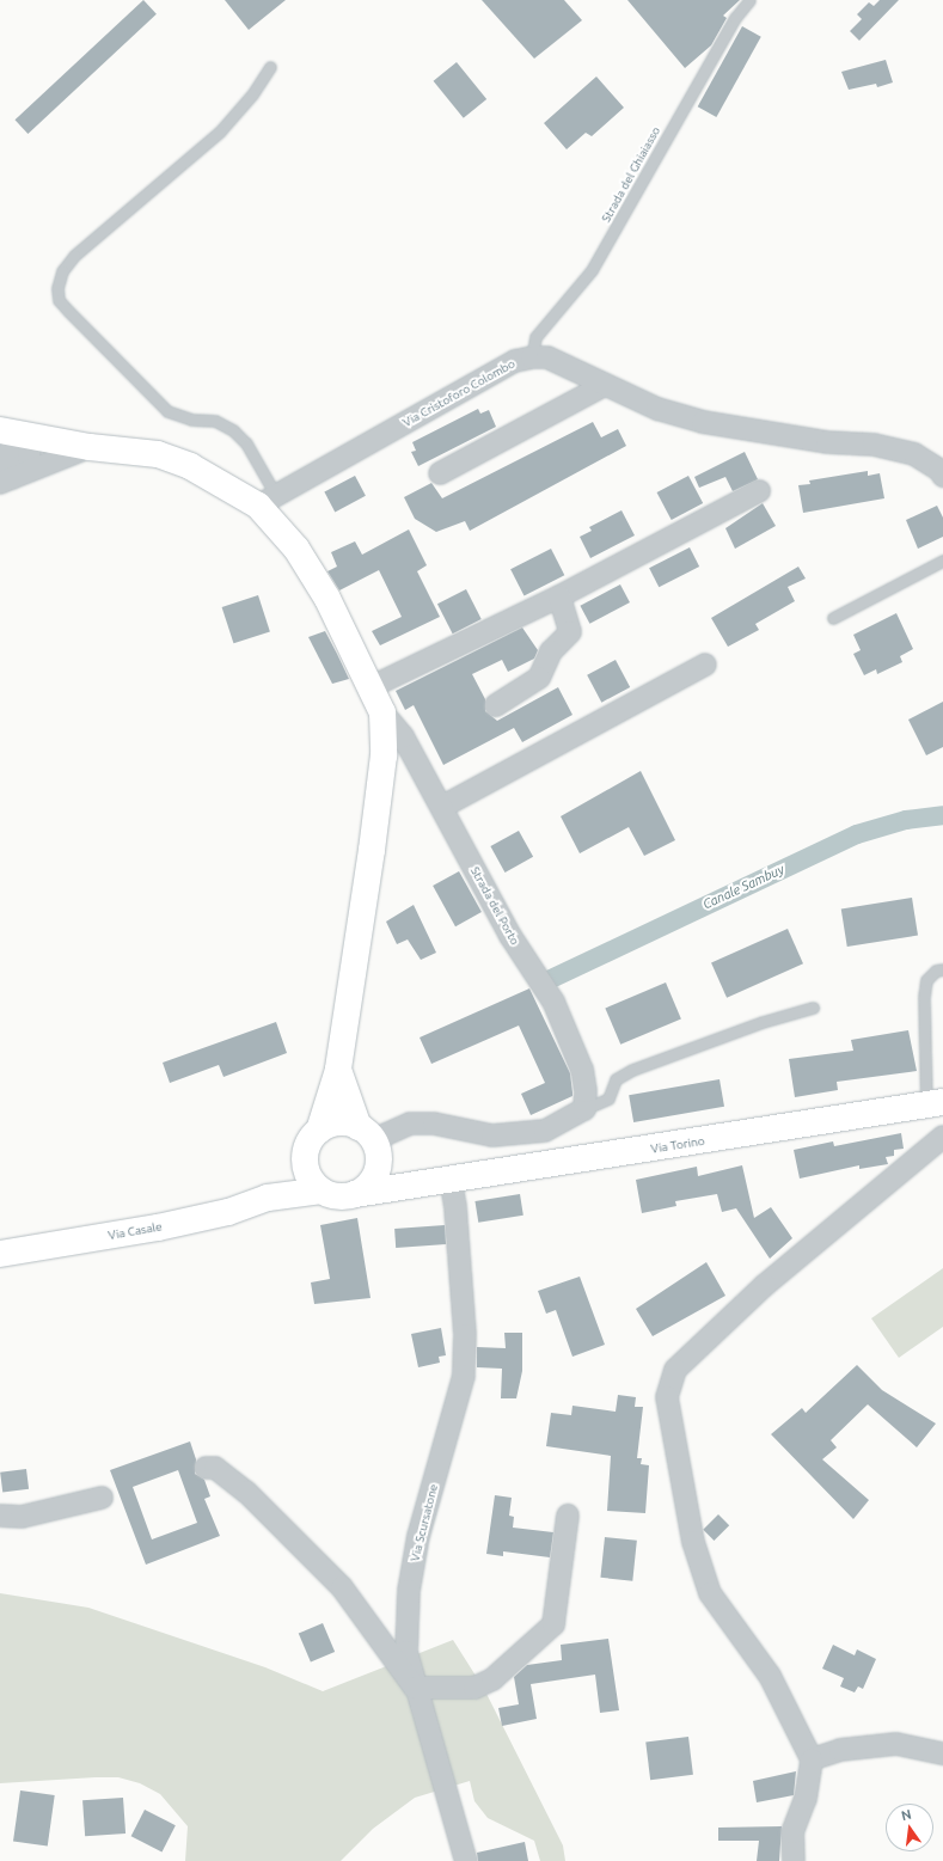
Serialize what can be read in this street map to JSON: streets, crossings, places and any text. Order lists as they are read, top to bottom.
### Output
{
  "streets": {
    "main road": ["Via Torino", "Via Casale"],
    "street": ["Via Cristoforo Colombo", "Strada del Porto", "Via Scursatone"],
    "lane": ["Strada del Ghiaiasso"]
  },
  "crossings": [
    ["Strada del Ghiaiasso", "Via Cristoforo Colombo"],
    ["Via Torino", "Via Scursatone"]
  ],
  "water": ["Canale Sambuy"],
  "north": "top"
}
